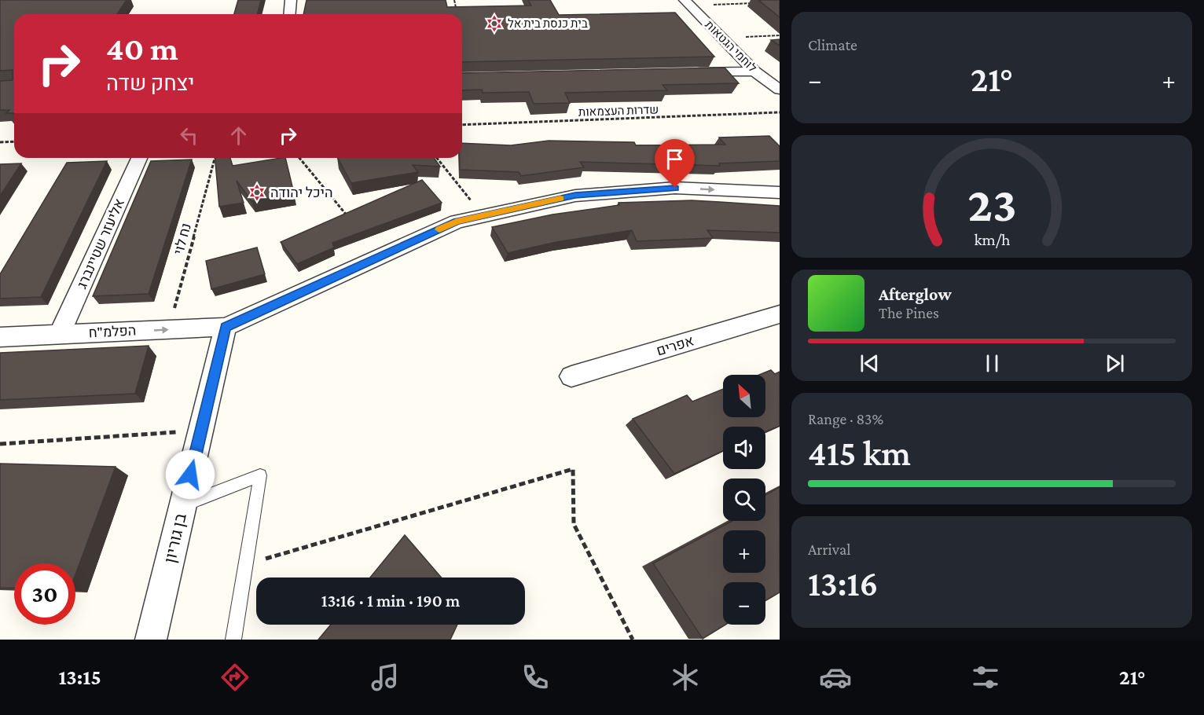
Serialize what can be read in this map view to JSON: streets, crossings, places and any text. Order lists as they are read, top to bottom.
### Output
{
  "streets": {
    "street": [
      "לוחמי הגטאות",
      "אליעזר שטיינברג",
      "הפלמ\"ח",
      "אפרים",
      "בן גוריון"
    ],
    "path": ["שדרות העצמאות", "נח לוי"]
  },
  "crossings": [
    ["נח לוי", "הפלמ\"ח"],
    ["אליעזר שטיינברג", "הפלמ\"ח"],
    ["הפלמ\"ח", "בן גוריון"]
  ],
  "one_way": ["הפלמ\"ח"],
  "places": {
    "synagogue": ["בית כנסת בית אל", "היכל יהודה"]
  },
  "north": "top left",
  "page": {
    "tile": [
      "Climate",
      ["Range · 83%", "415 km"],
      ["Arrival", "13:16"]
    ],
    "turn": ["40 m", "יצחק שדה"],
    "heat": ["−", "21°", "+"],
    "song": ["Afterglow", "The Pines"],
    "map_buttons": ["+", "−"],
    "limit": "30",
    "trip": "13:16 · 1 min · 190 m",
    "tabs": ["13:15", "21°"],
    "gauge": ["23", "km/h"]
  }
}
